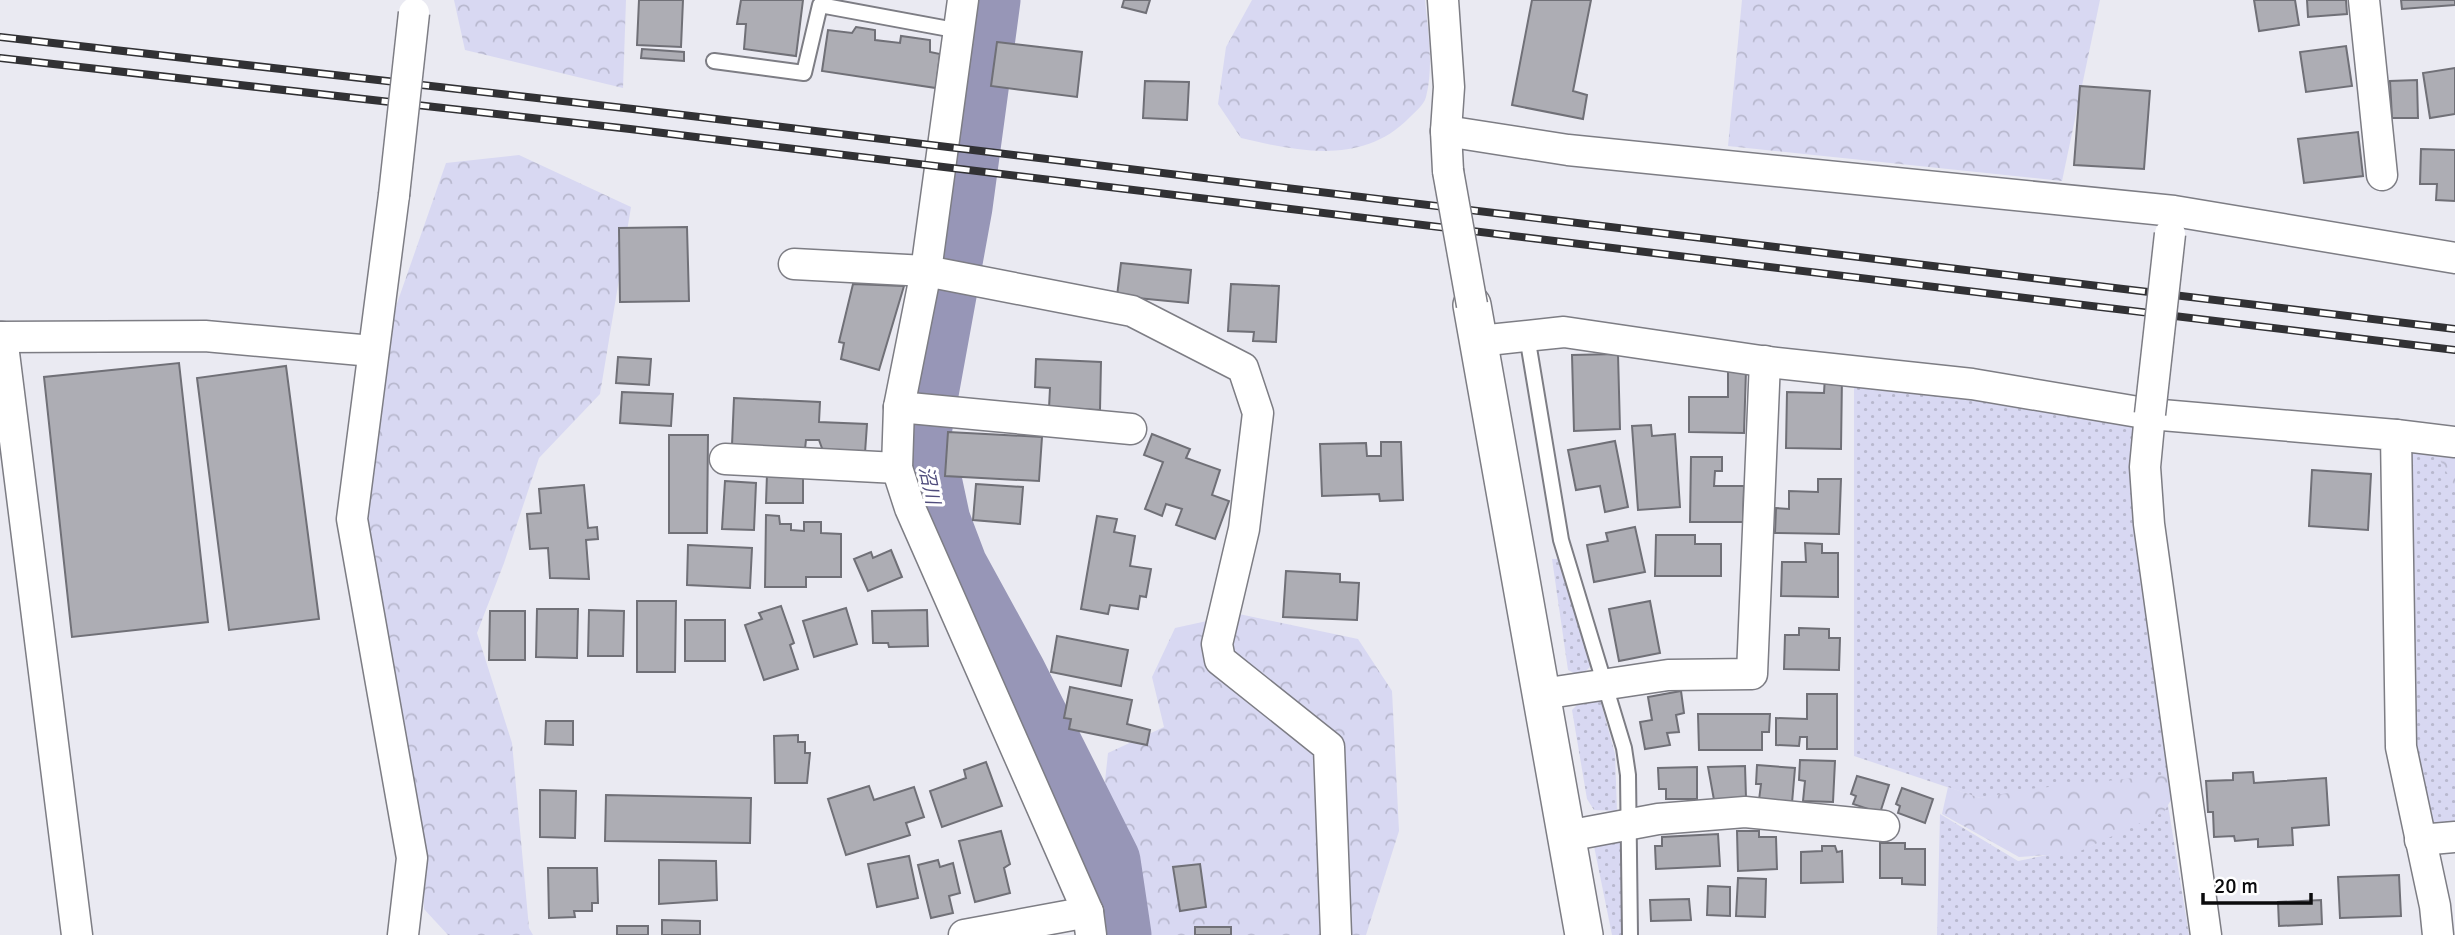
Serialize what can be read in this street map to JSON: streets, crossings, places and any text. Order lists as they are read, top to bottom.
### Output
{
  "water": ["沼川"],
  "scale_bar": "20 m"
}
